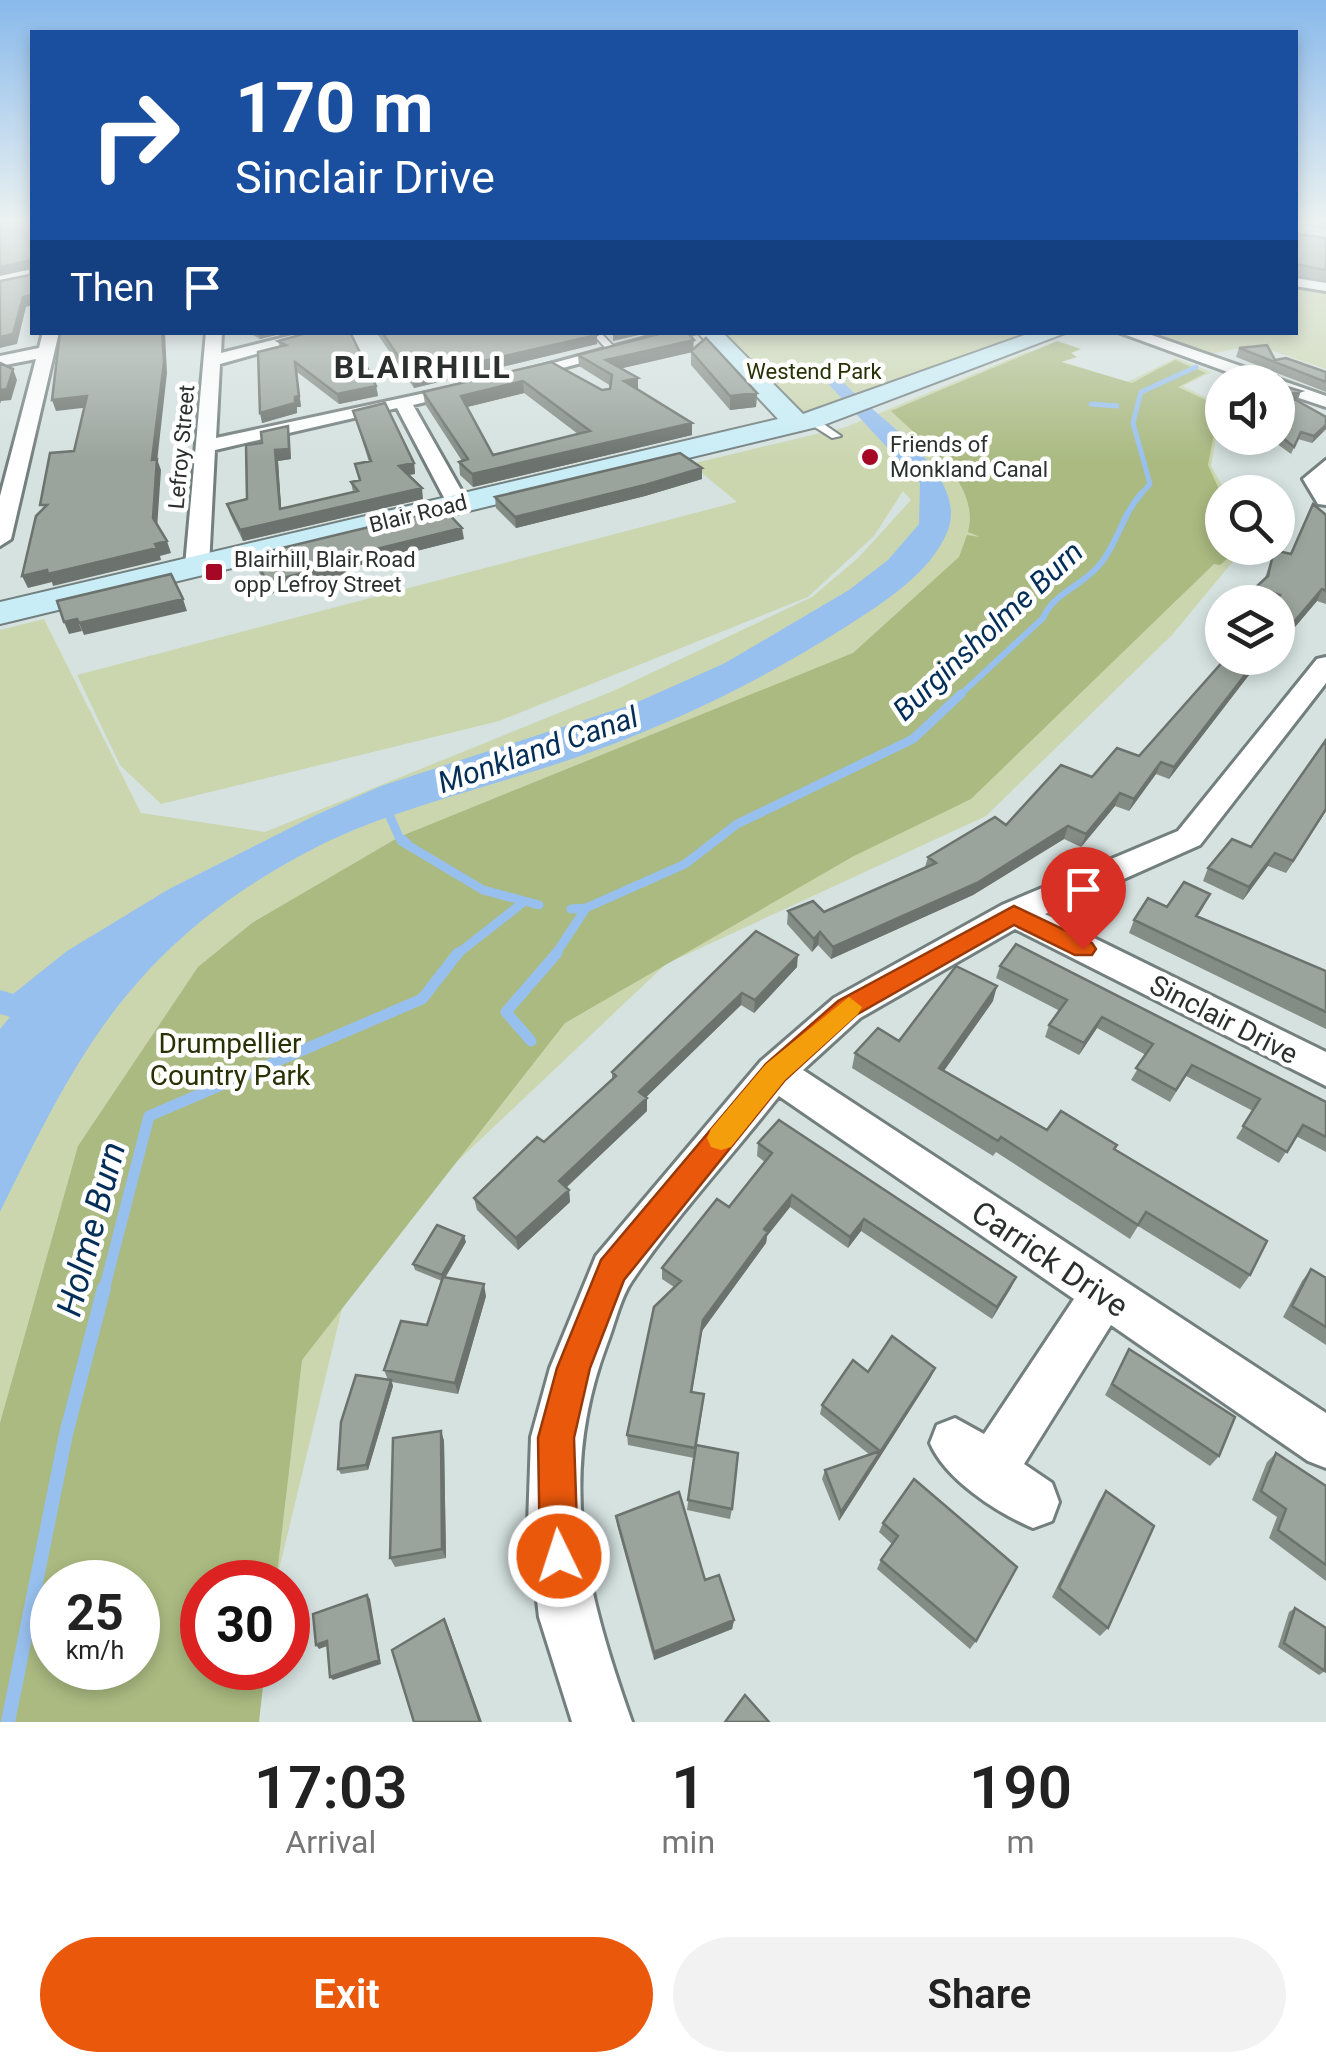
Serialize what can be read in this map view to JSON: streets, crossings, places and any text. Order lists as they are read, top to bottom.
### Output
{
  "streets": {
    "street": [
      "Lefroy Street",
      "Blair Road",
      "Sinclair Drive",
      "Carrick Drive"
    ]
  },
  "crossings": [
    ["Lefroy Street", "Blair Road"]
  ],
  "districts": ["BLAIRHILL"],
  "water": ["Burginsholme Burn", "Monkland Canal", "Holme Burn"],
  "parks": ["Westend Park", "Drumpellier Country Park"],
  "places": {
    "other": ["Friends of Monkland Canal"],
    "transit": ["Blairhill, Blair Road opp Lefroy Street"]
  },
  "page": {
    "turn": ["170 m", "Sinclair Drive"],
    "then": "Then",
    "speed": "25 km/h",
    "limit": "30",
    "eta": [
      "17:03",
      "Arrival",
      "1",
      "min",
      "190",
      "m"
    ],
    "buttons": ["Exit", "Share"]
  }
}
